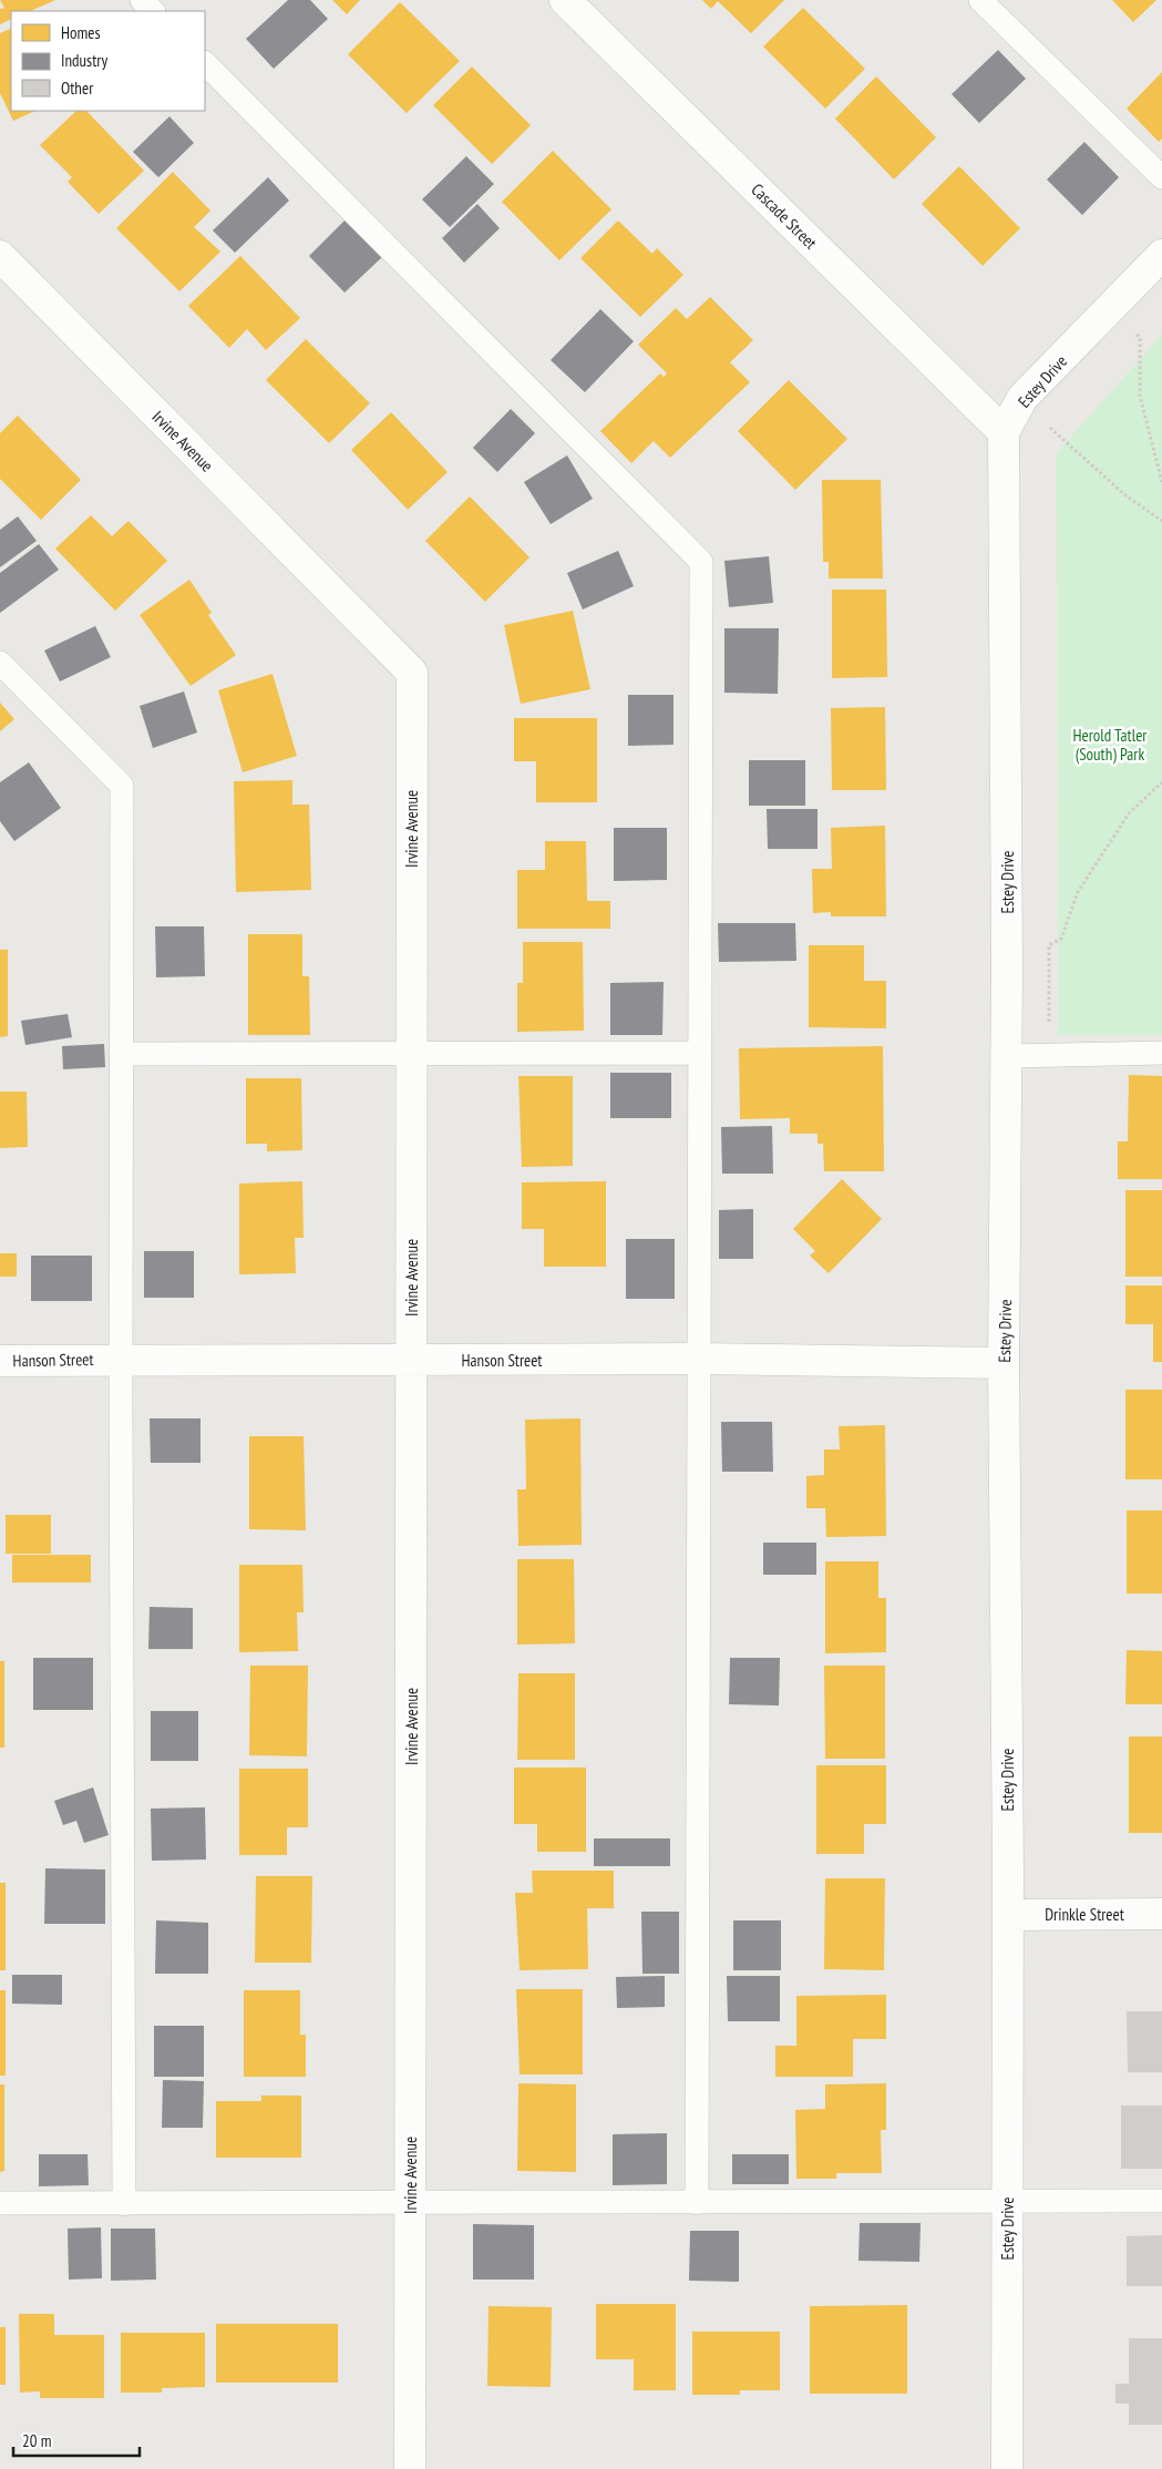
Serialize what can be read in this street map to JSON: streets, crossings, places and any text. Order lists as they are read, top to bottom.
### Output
{
  "streets": {
    "street": [
      "Cascade Street",
      "Estey Drive",
      "Irvine Avenue",
      "Hanson Street",
      "Drinkle Street"
    ]
  },
  "crossings": [
    ["Cascade Street", "Estey Drive"],
    ["Estey Drive", "Hanson Street"],
    ["Estey Drive", "Drinkle Street"],
    ["Irvine Avenue", "Hanson Street"]
  ],
  "parks": ["Herold Tatler (South) Park"],
  "legend": ["Homes", "Industry", "Other"],
  "scale_bar": "20 m"
}
